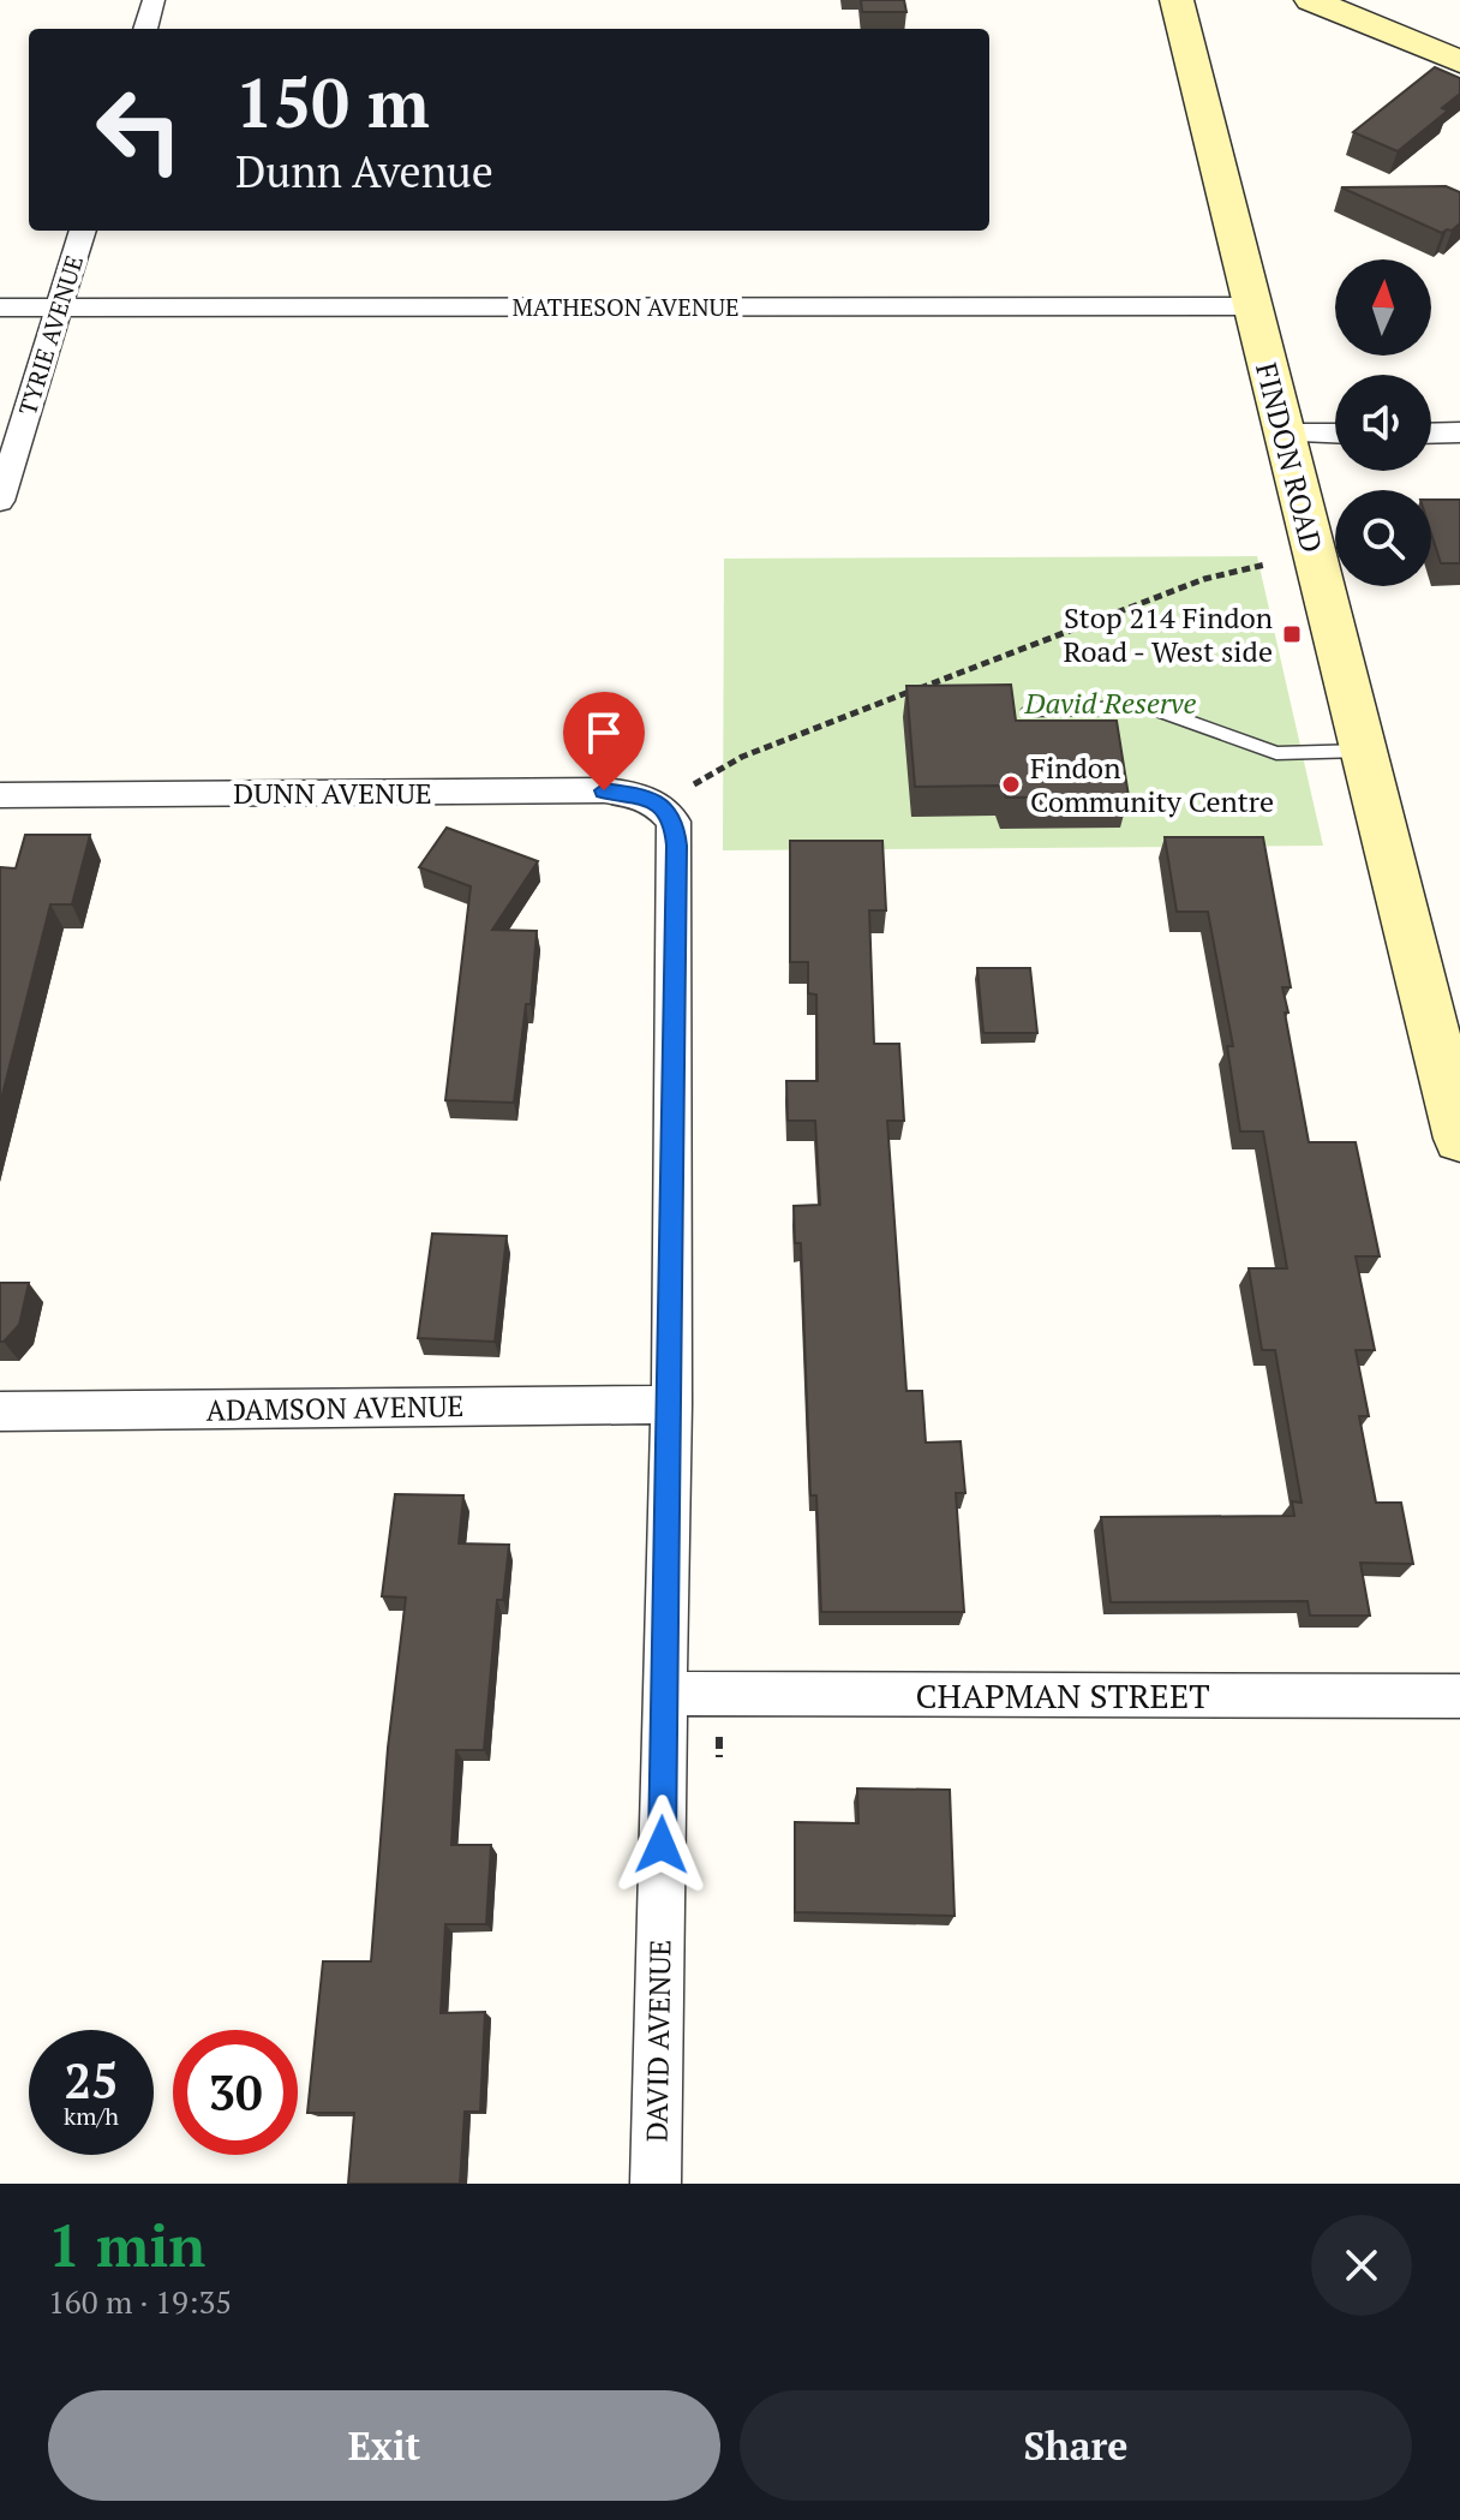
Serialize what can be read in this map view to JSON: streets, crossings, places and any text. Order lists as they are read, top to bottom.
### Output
{
  "streets": {
    "main road": ["FINDON ROAD"],
    "street": [
      "MATHESON AVENUE",
      "TYRIE AVENUE",
      "DUNN AVENUE",
      "ADAMSON AVENUE",
      "CHAPMAN STREET",
      "DAVID AVENUE"
    ]
  },
  "crossings": [
    ["MATHESON AVENUE", "TYRIE AVENUE"],
    ["MATHESON AVENUE", "FINDON ROAD"],
    ["DUNN AVENUE", "DAVID AVENUE"],
    ["ADAMSON AVENUE", "DAVID AVENUE"],
    ["CHAPMAN STREET", "DAVID AVENUE"]
  ],
  "parks": ["David Reserve"],
  "places": {
    "transit": ["Stop 214 Findon Road - West side"],
    "other": ["Findon Community Centre"]
  },
  "north": "top",
  "page": {
    "turn": ["150 m", "Dunn Avenue"],
    "speed": "25 km/h",
    "limit": "30",
    "heading": ["1 min", "160 m · 19:35"],
    "buttons": ["Exit", "Share"]
  }
}
